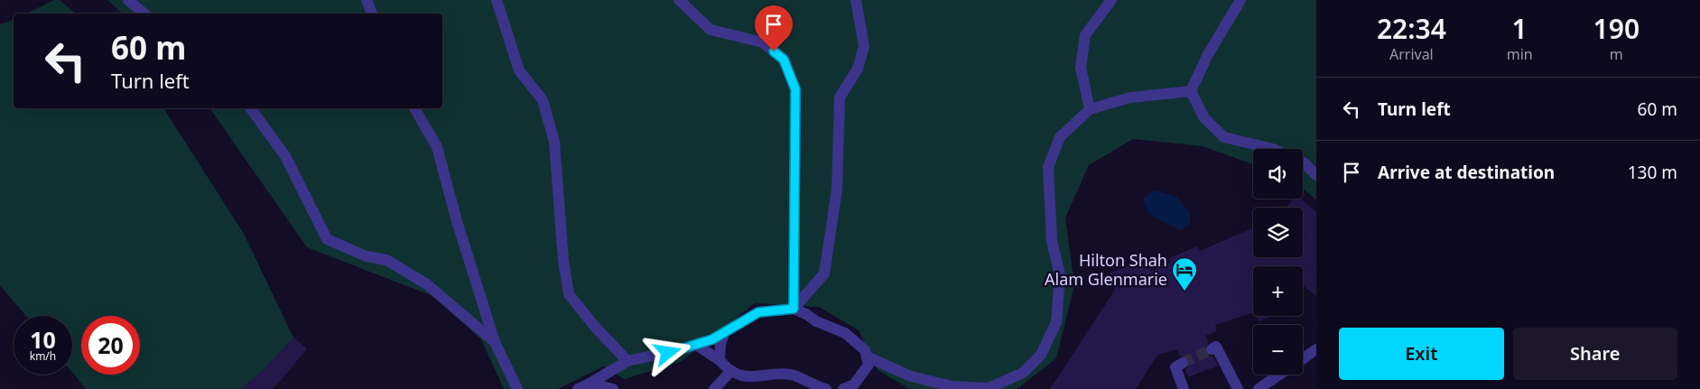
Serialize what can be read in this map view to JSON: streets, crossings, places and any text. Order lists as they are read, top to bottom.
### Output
{
  "places": {
    "hotel": ["Hilton Shah Alam Glenmarie"]
  },
  "page": {
    "eta": [
      "22:34",
      "Arrival",
      "1",
      "min",
      "190",
      "m"
    ],
    "turn": ["60 m", "Turn left"],
    "list": [
      {
        "name": "Turn left",
        "value": "60 m"
      },
      {
        "name": "Arrive at destination",
        "value": "130 m"
      }
    ],
    "map_buttons": ["+", "−"],
    "speed": "10 km/h",
    "limit": "20",
    "buttons": ["Exit", "Share"]
  }
}
